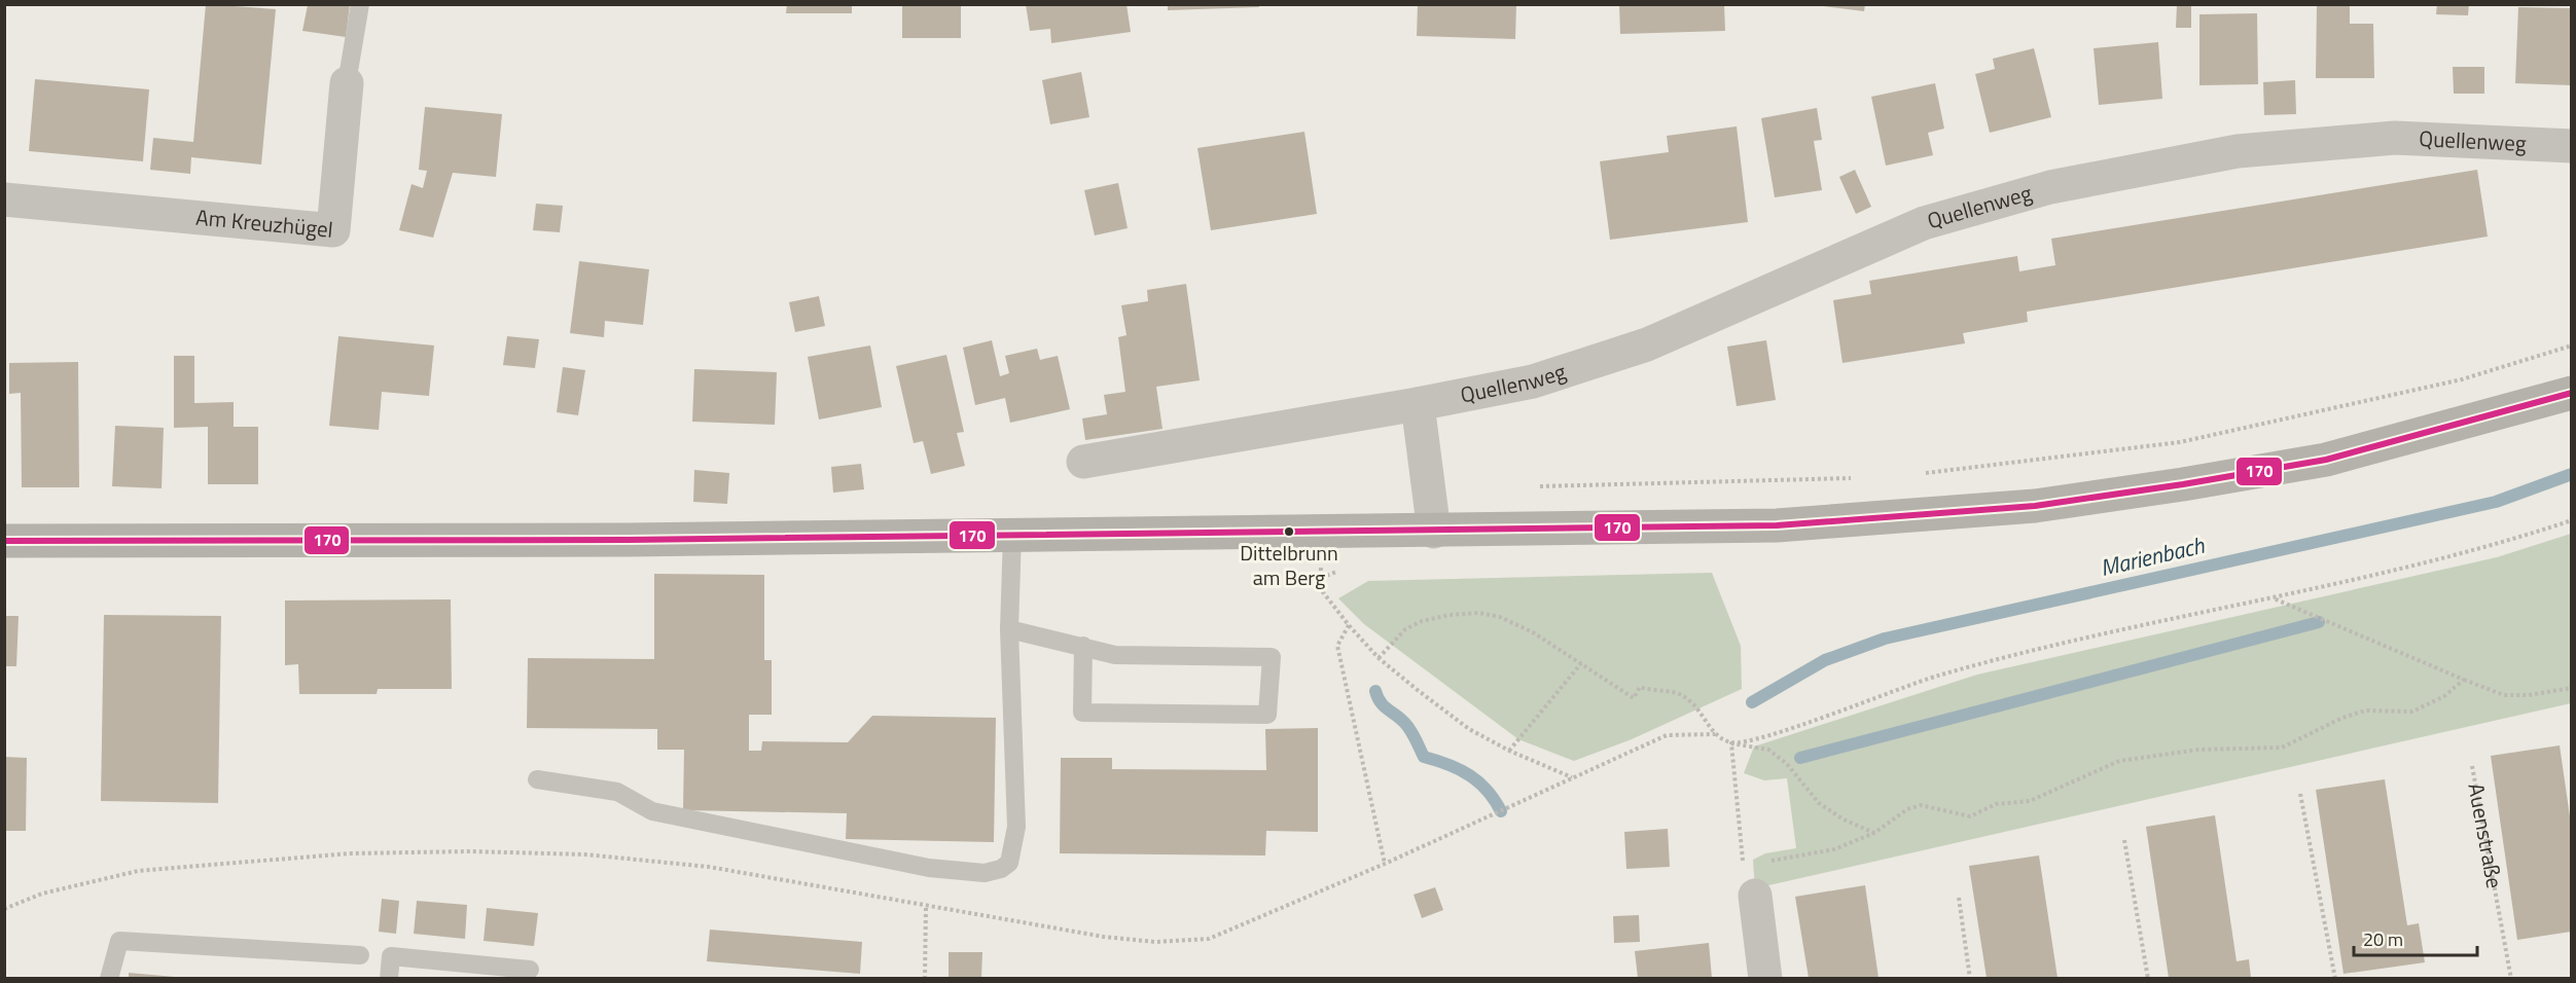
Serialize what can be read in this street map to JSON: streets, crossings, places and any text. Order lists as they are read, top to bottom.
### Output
{
  "streets": {
    "street": ["Quellenweg", "Am Kreuzhügel"],
    "path": ["Auenstraße"]
  },
  "water": ["Marienbach"],
  "places": ["Dittelbrunn am Berg"],
  "lines": ["transit line 170"],
  "scale_bar": "20 m"
}
